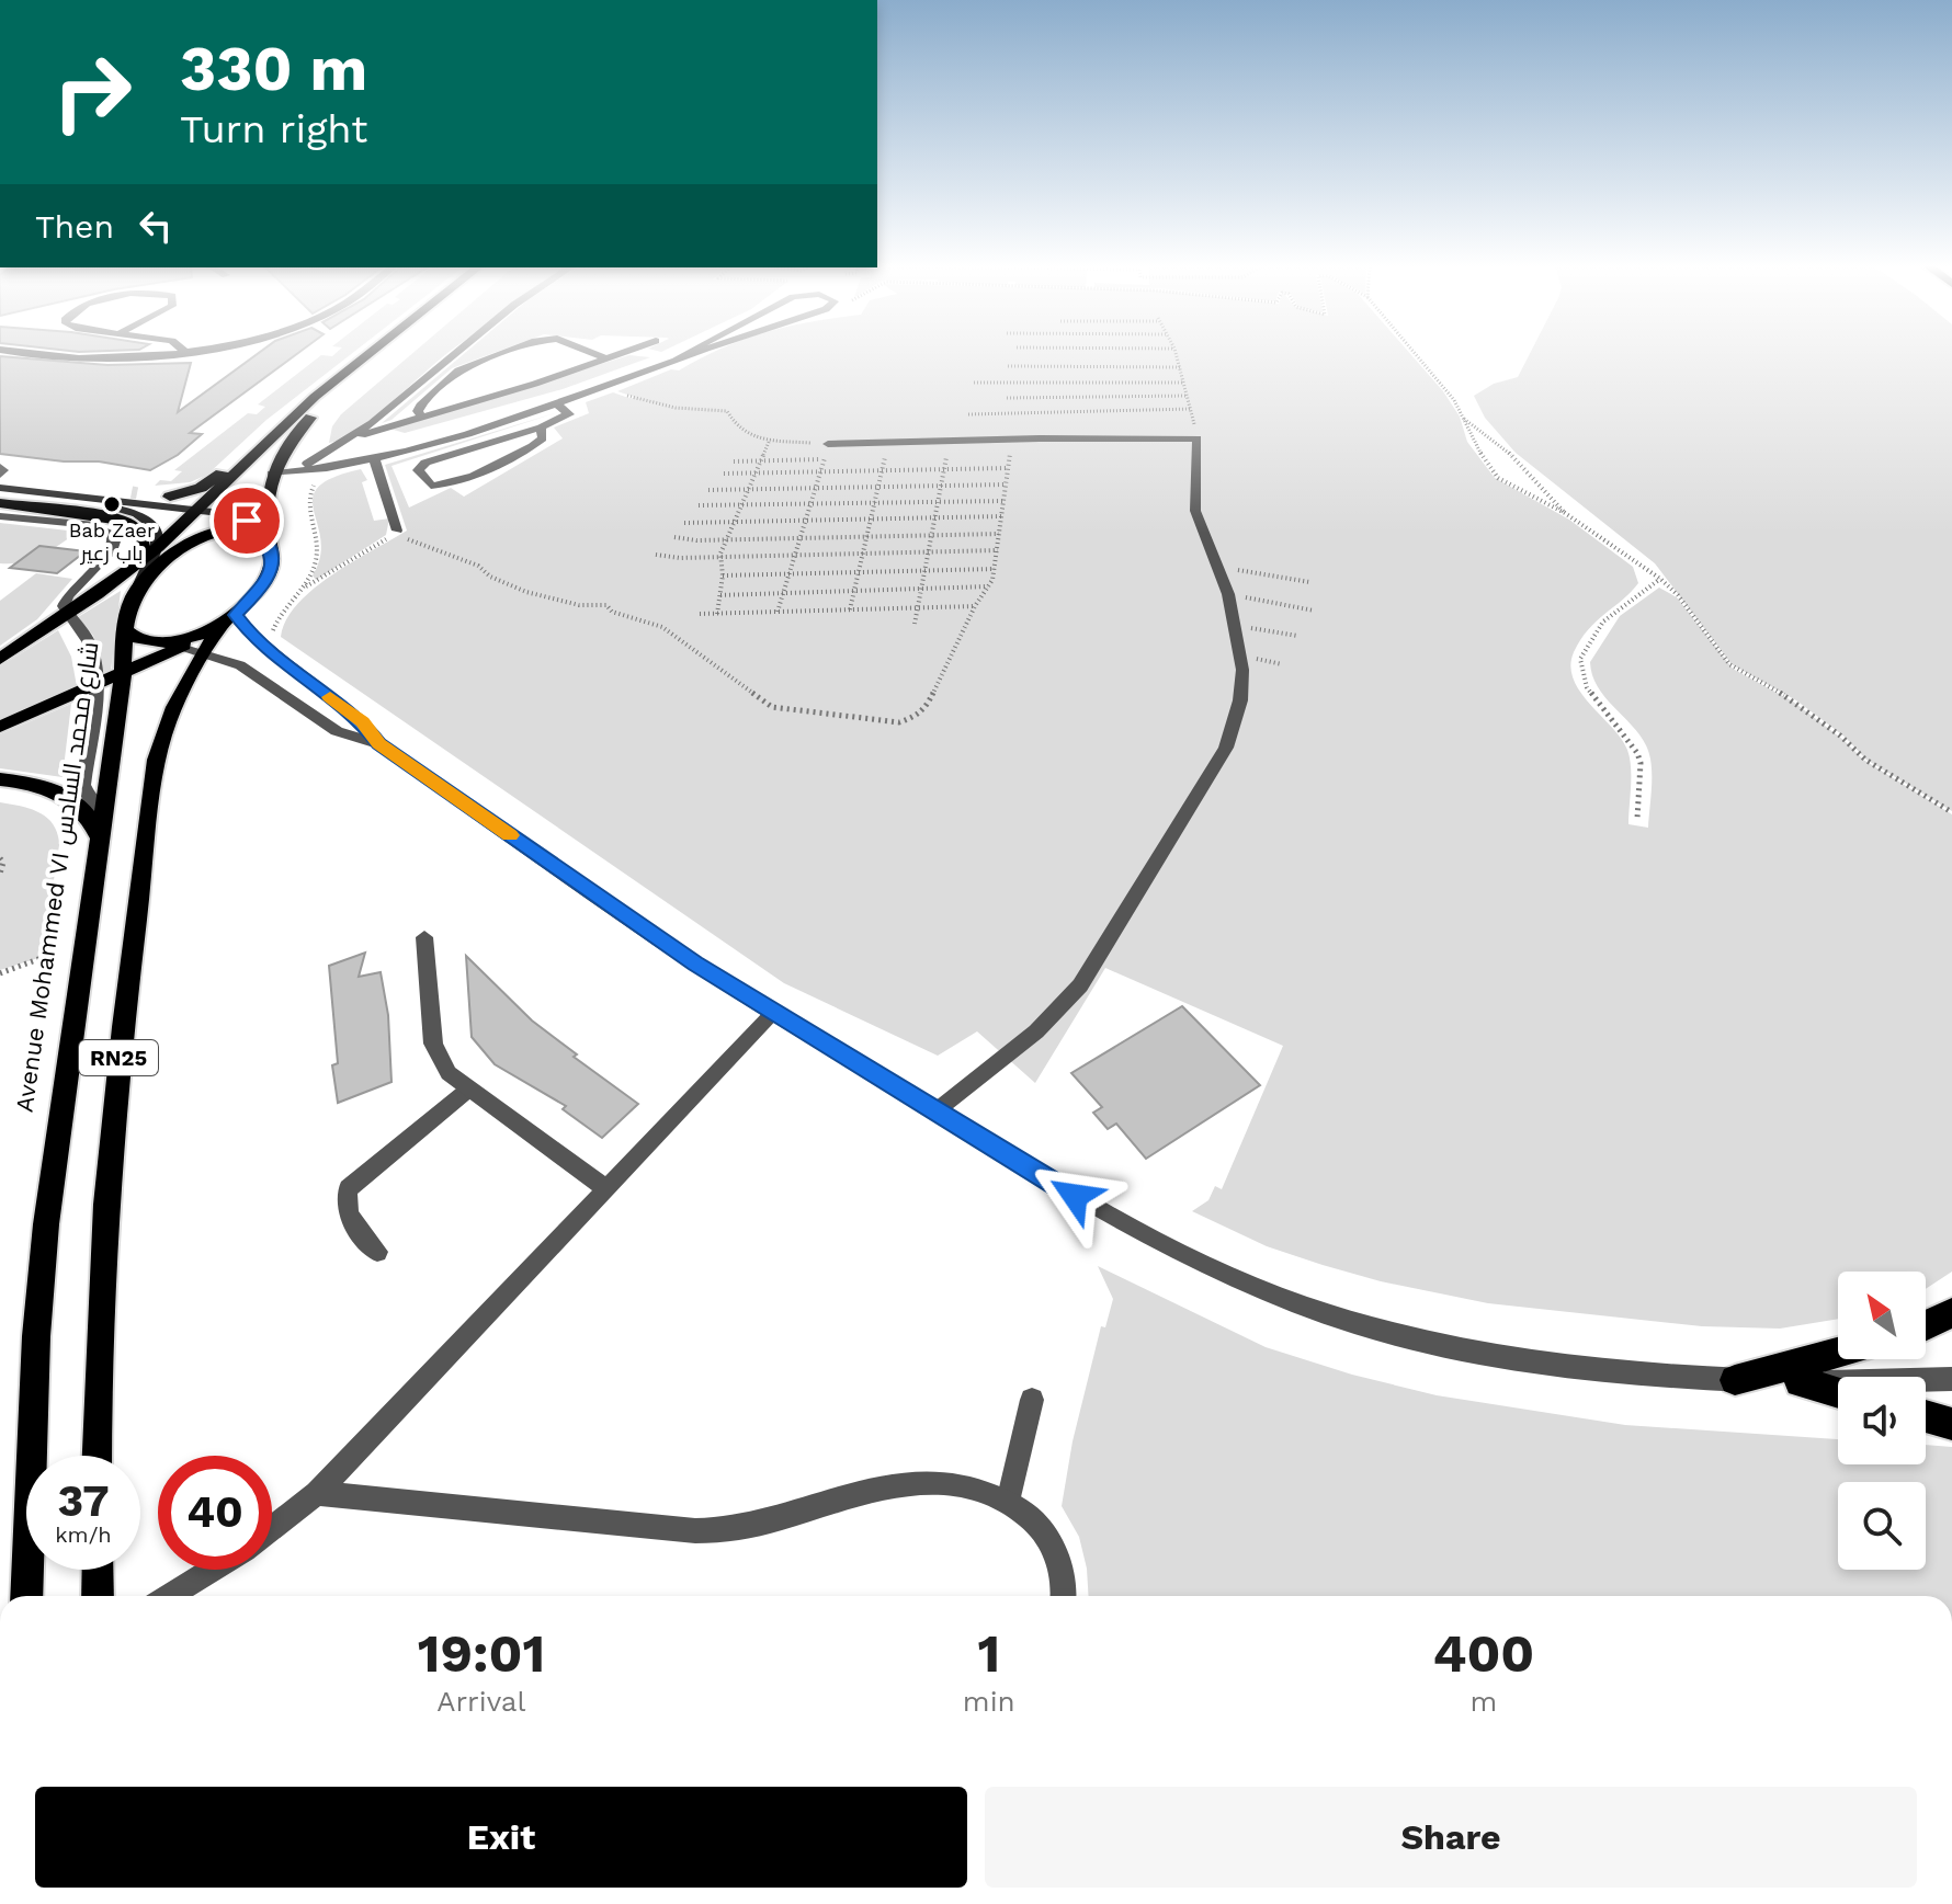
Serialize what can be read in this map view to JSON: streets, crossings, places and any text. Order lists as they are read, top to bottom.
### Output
{
  "streets": {
    "main road": ["Avenue Mohammed VI شارع محمد السادس", "RN25"]
  },
  "places": ["Bab Zaer باب زعير"],
  "north": "top left",
  "page": {
    "turn": ["330 m", "Turn right"],
    "then": "Then",
    "speed": "37 km/h",
    "limit": "40",
    "eta": [
      "19:01",
      "Arrival",
      "1",
      "min",
      "400",
      "m"
    ],
    "buttons": ["Exit", "Share"]
  }
}
